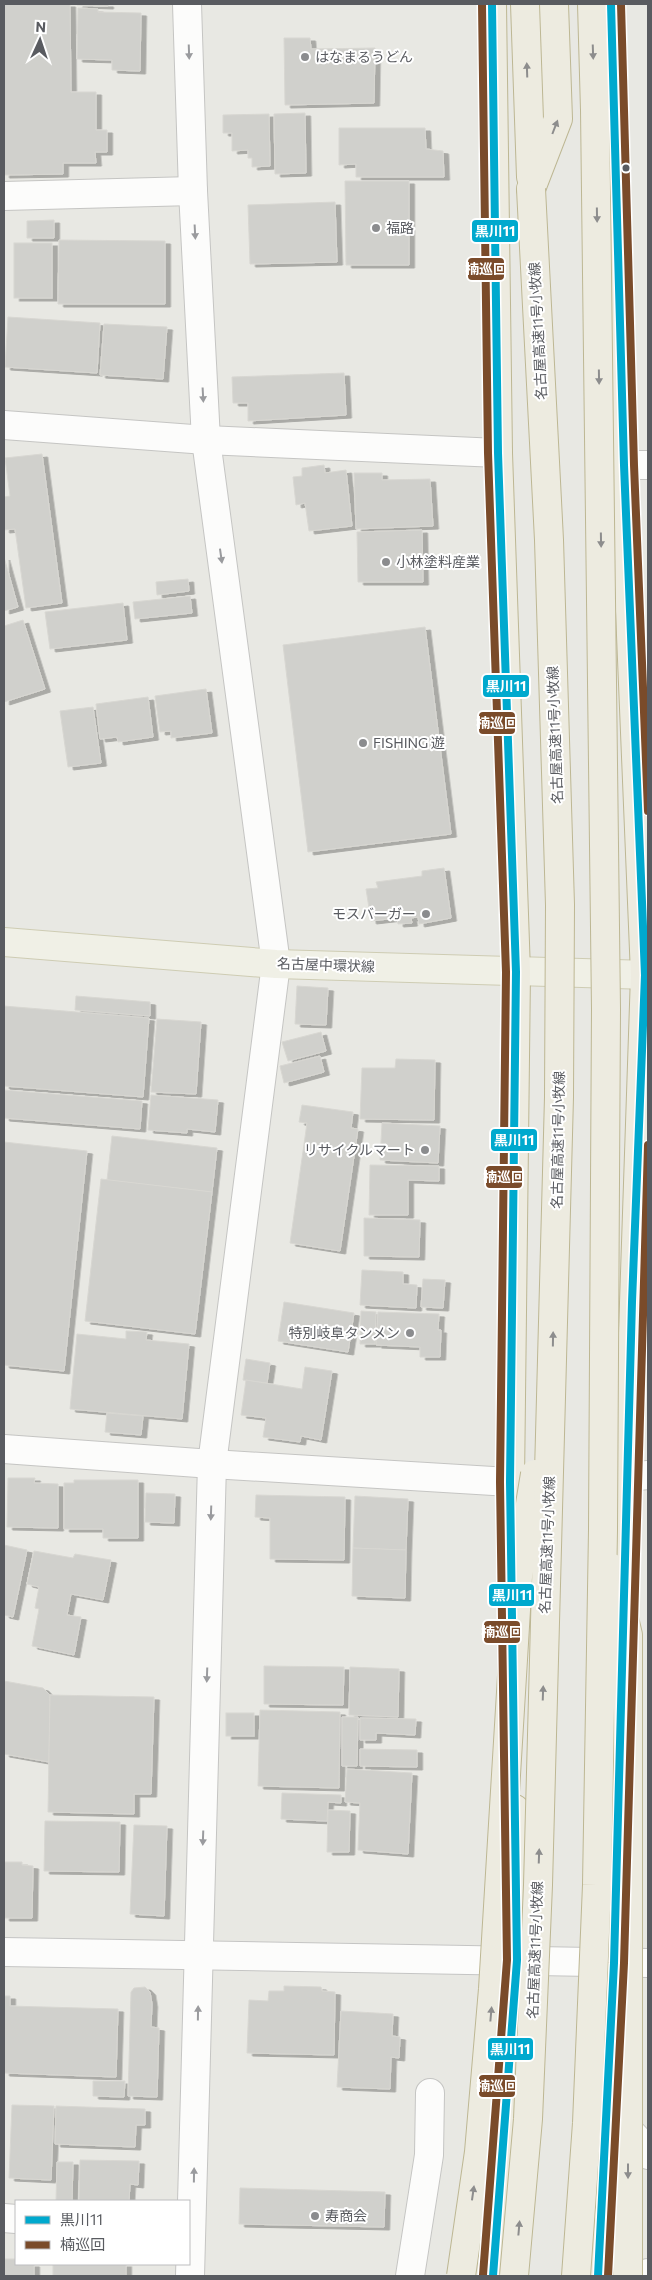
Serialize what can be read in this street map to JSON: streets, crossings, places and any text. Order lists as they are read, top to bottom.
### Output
{
  "streets": {
    "highway": ["名古屋高速11号小牧線"],
    "main road": ["名古屋中環状線"]
  },
  "places": [
    "はなまるうどん",
    "福路",
    "小林塗料産業",
    "FISHING 遊",
    "モスバーガー",
    "リサイクルマート",
    "特別岐阜タンメン",
    "寿商会"
  ],
  "lines": ["transit line 黒川11", "transit line 楠巡回"],
  "legend": ["黒川11", "楠巡回"],
  "north": "top"
}
